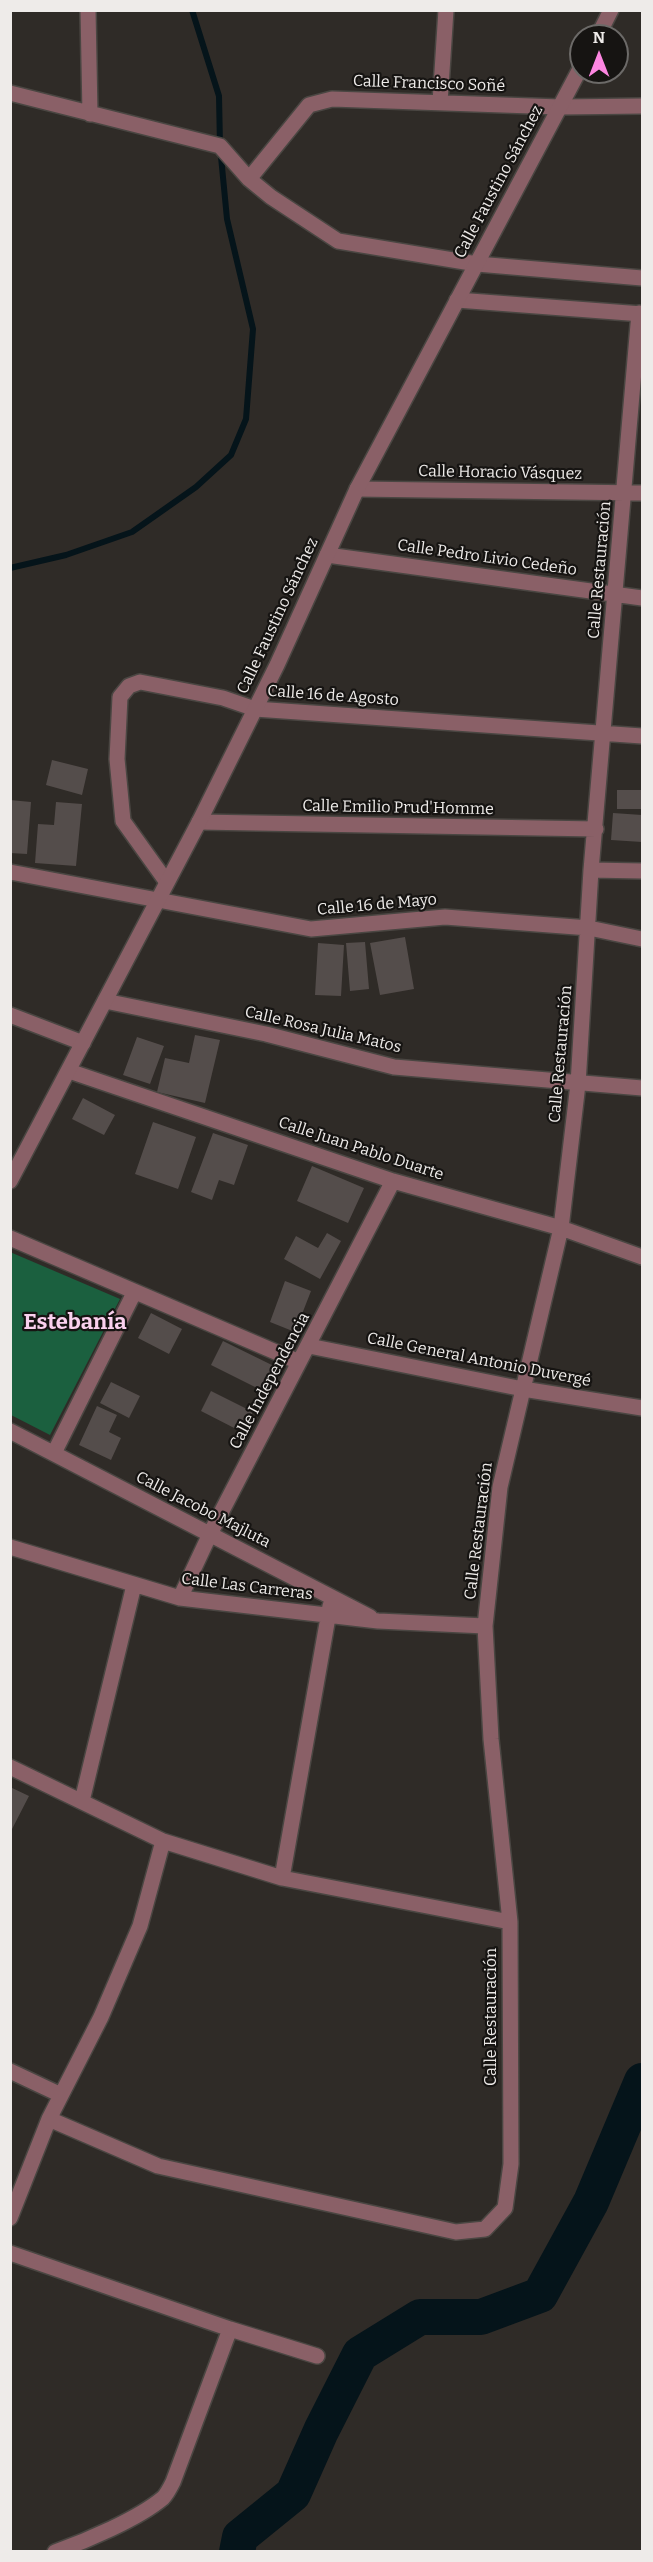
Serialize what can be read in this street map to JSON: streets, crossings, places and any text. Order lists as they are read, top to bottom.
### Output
{
  "streets": {
    "street": [
      "Calle Francisco Soñé",
      "Calle Faustino Sánchez",
      "Calle Horacio Vásquez",
      "Calle Pedro Livio Cedeño",
      "Calle Restauración",
      "Calle 16 de Agosto",
      "Calle Emilio Prud'Homme",
      "Calle 16 de Mayo",
      "Calle Rosa Julia Matos",
      "Calle Juan Pablo Duarte",
      "Calle General Antonio Duvergé",
      "Calle Independencia",
      "Calle Jacobo Majluta",
      "Calle Las Carreras"
    ]
  },
  "crossings": [
    ["Calle Francisco Soñé", "Calle Faustino Sánchez"],
    ["Calle Faustino Sánchez", "Calle Horacio Vásquez"],
    ["Calle Faustino Sánchez", "Calle Pedro Livio Cedeño"],
    ["Calle Faustino Sánchez", "Calle 16 de Agosto"],
    ["Calle Faustino Sánchez", "Calle Emilio Prud'Homme"],
    ["Calle Faustino Sánchez", "Calle 16 de Mayo"],
    ["Calle Faustino Sánchez", "Calle Rosa Julia Matos"],
    ["Calle Faustino Sánchez", "Calle Juan Pablo Duarte"],
    ["Calle Horacio Vásquez", "Calle Restauración"],
    ["Calle Pedro Livio Cedeño", "Calle Restauración"],
    ["Calle Restauración", "Calle 16 de Agosto"],
    ["Calle Restauración", "Calle Emilio Prud'Homme"],
    ["Calle Restauración", "Calle 16 de Mayo"],
    ["Calle Restauración", "Calle Rosa Julia Matos"],
    ["Calle Restauración", "Calle Juan Pablo Duarte"],
    ["Calle Restauración", "Calle General Antonio Duvergé"],
    ["Calle Restauración", "Calle Las Carreras"],
    ["Calle Juan Pablo Duarte", "Calle Independencia"],
    ["Calle General Antonio Duvergé", "Calle Independencia"],
    ["Calle Independencia", "Calle Jacobo Majluta"],
    ["Calle Independencia", "Calle Las Carreras"],
    ["Calle Jacobo Majluta", "Calle Las Carreras"]
  ],
  "districts": ["Estebanía"],
  "north": "top"
}
